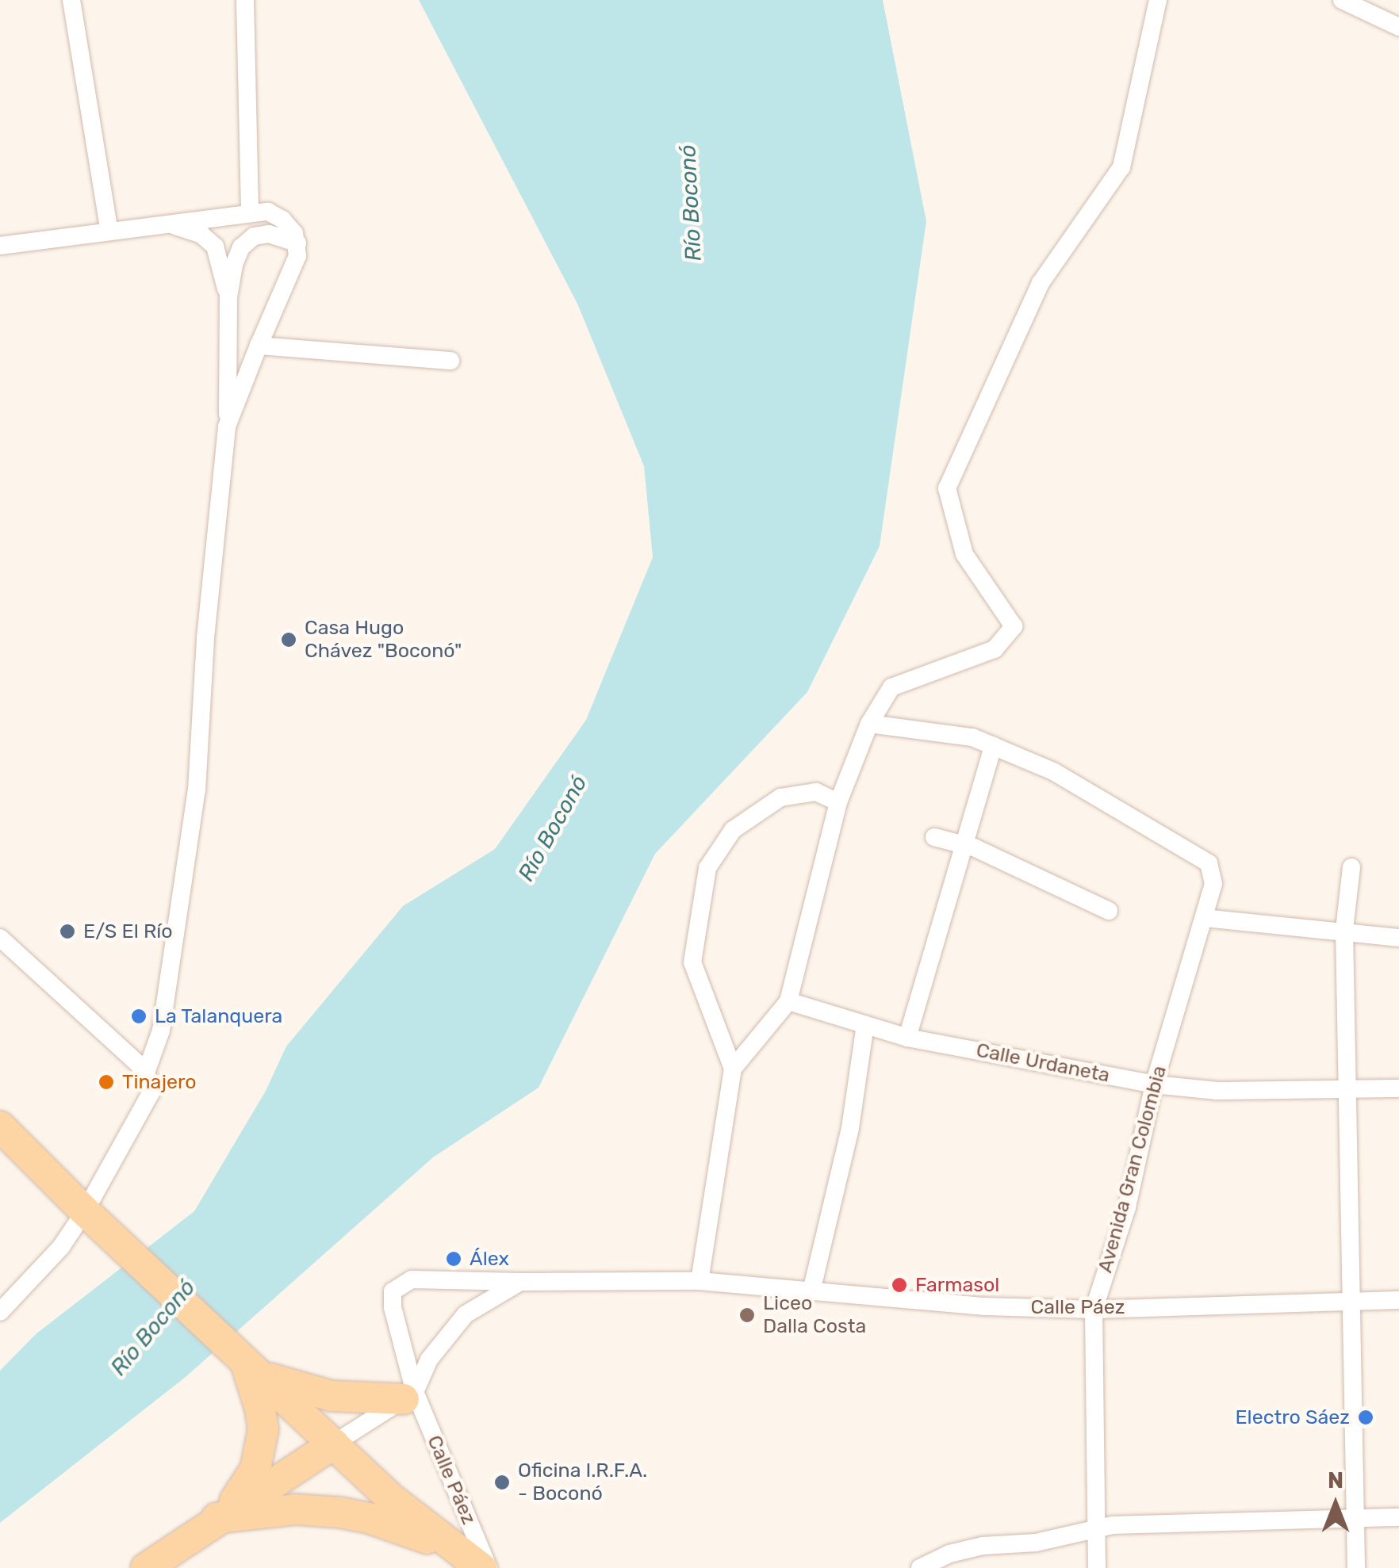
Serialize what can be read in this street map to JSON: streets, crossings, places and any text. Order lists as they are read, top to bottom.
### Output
{
  "streets": {
    "street": ["Calle Urdaneta", "Avenida Gran Colombia", "Calle Páez"]
  },
  "crossings": [
    ["Calle Urdaneta", "Avenida Gran Colombia"],
    ["Avenida Gran Colombia", "Calle Páez"]
  ],
  "water": ["Río Boconó"],
  "places": [
    "Casa Hugo Chávez \"Boconó\"",
    "E/S El Río",
    "La Talanquera",
    "Tinajero",
    "Álex",
    "Farmasol",
    "Liceo Dalla Costa",
    "Electro Sáez",
    "Oficina I.R.F.A. - Boconó"
  ],
  "north": "top"
}
